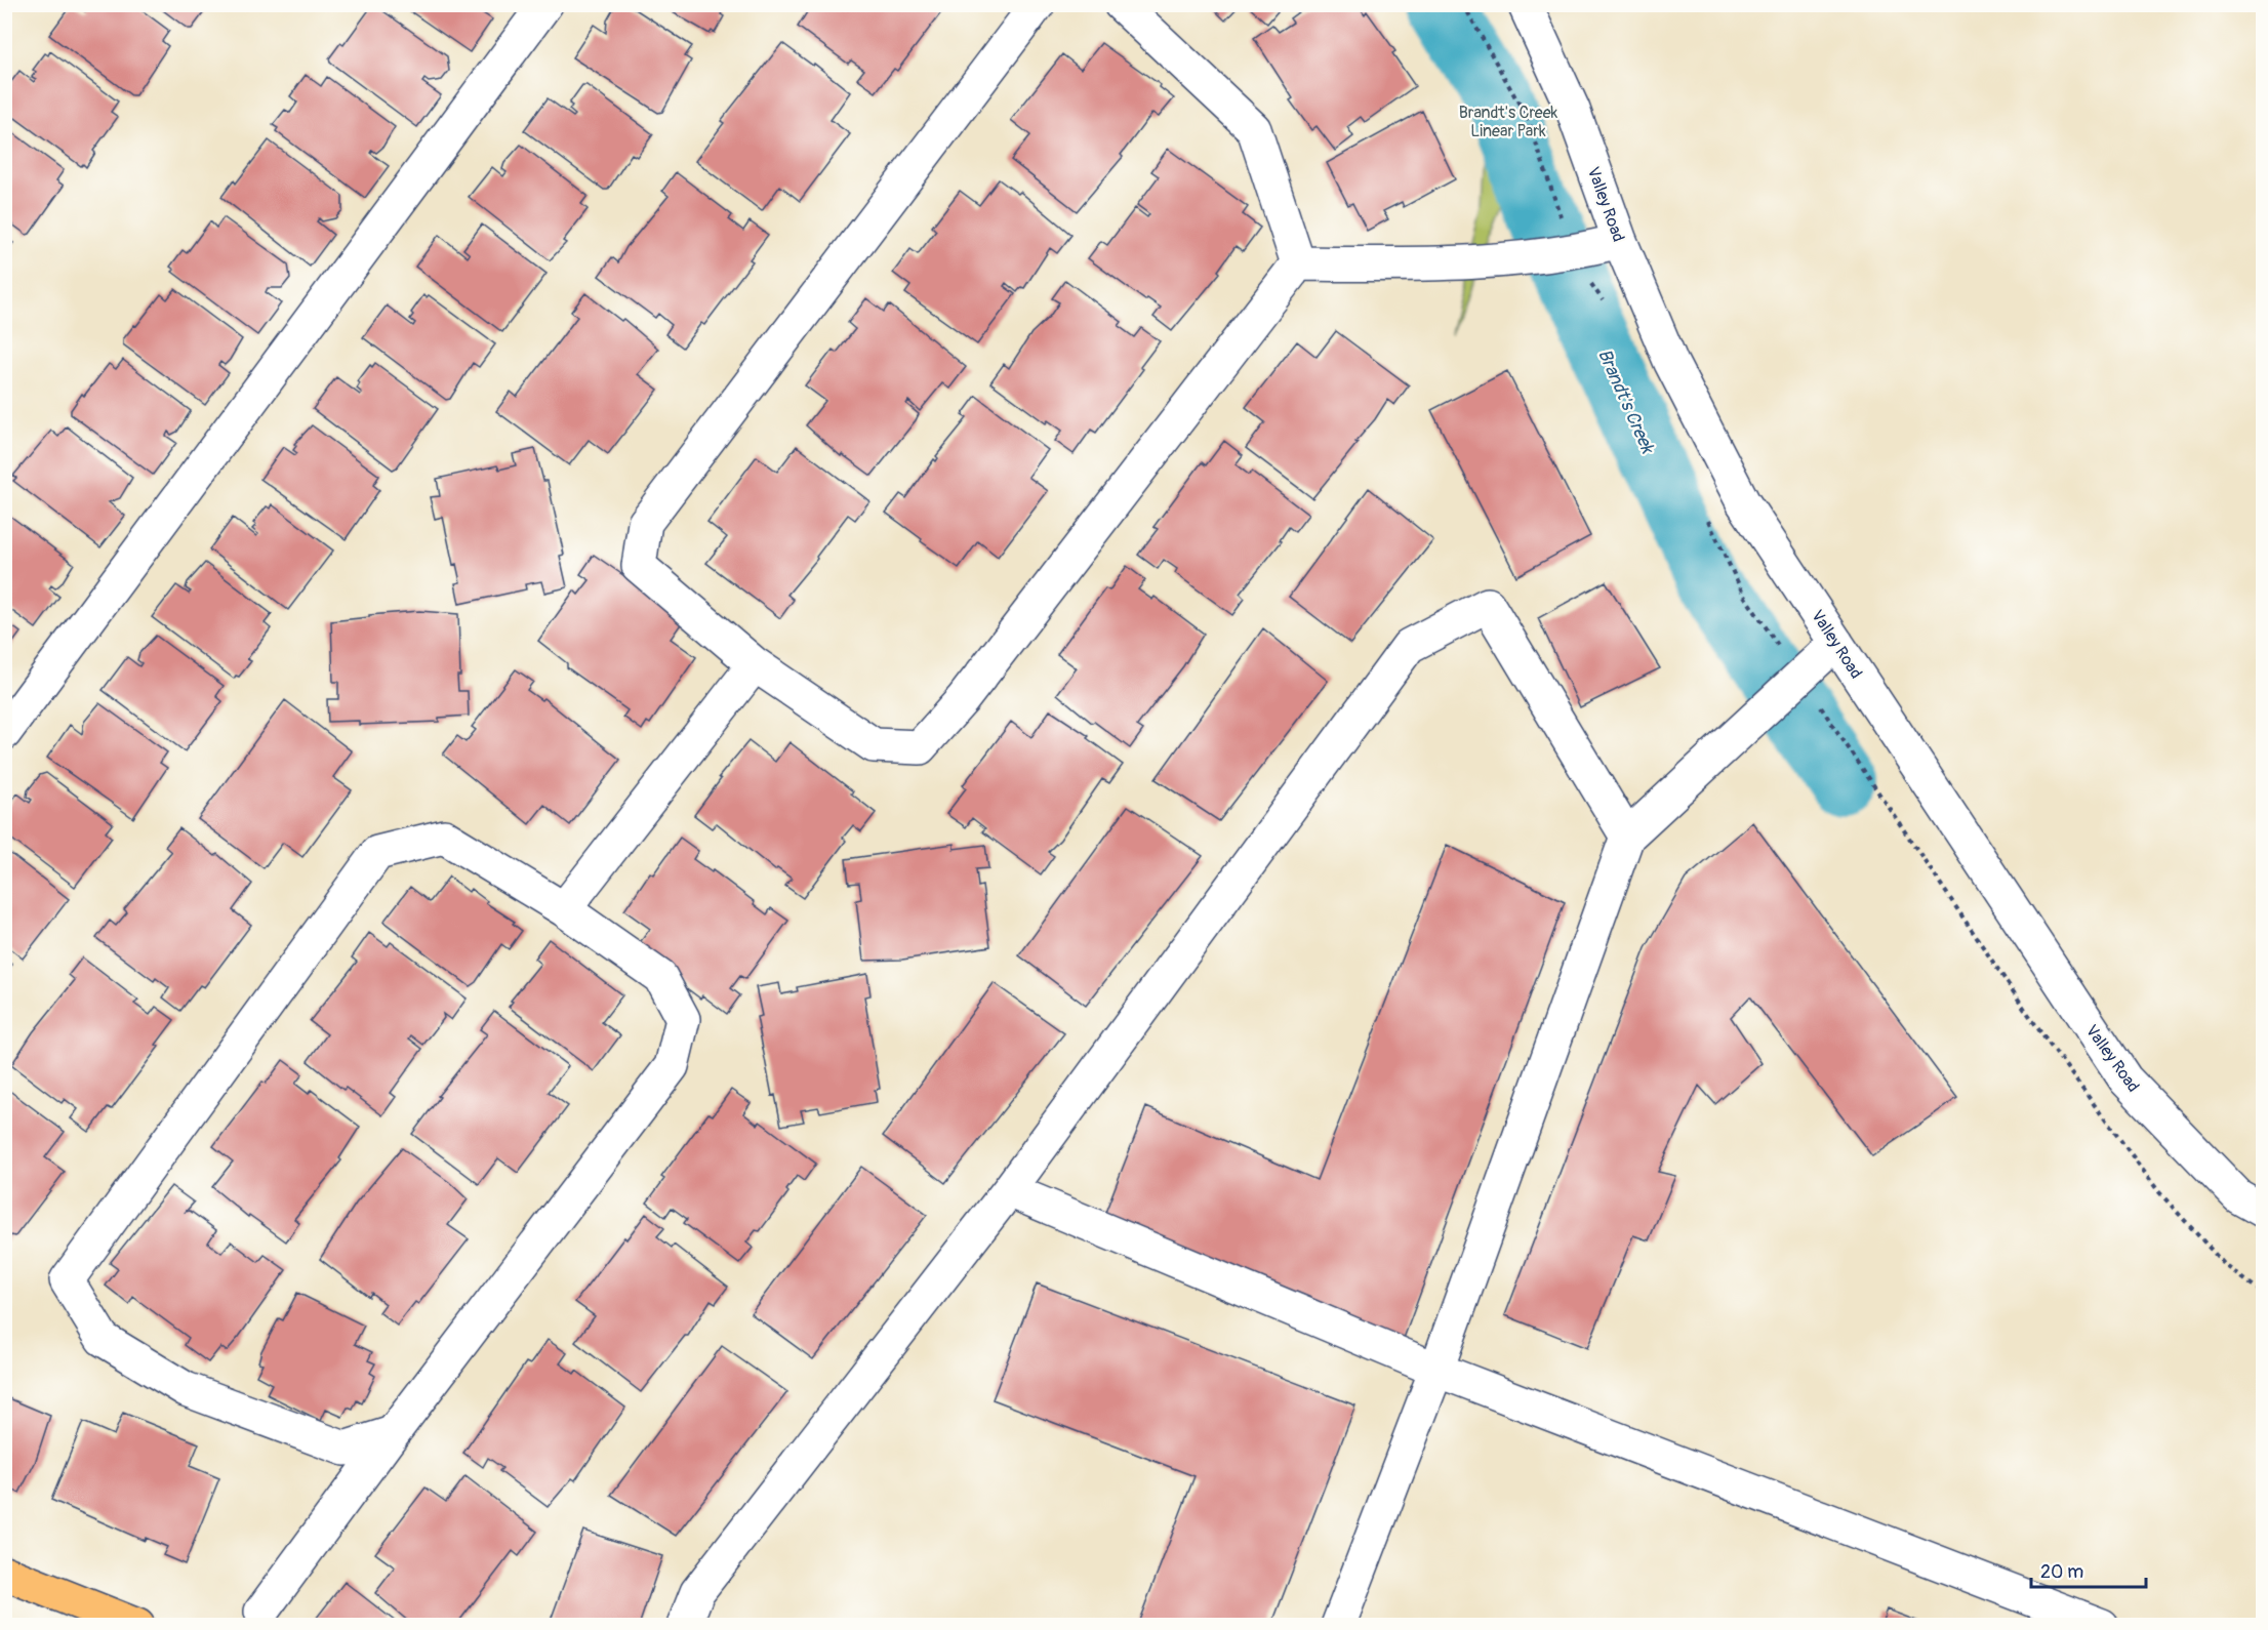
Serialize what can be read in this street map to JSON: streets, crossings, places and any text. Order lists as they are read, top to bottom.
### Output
{
  "streets": {
    "street": ["Valley Road"]
  },
  "water": ["Brandt's Creek"],
  "parks": ["Brandt's Creek Linear Park"],
  "scale_bar": "20 m"
}
